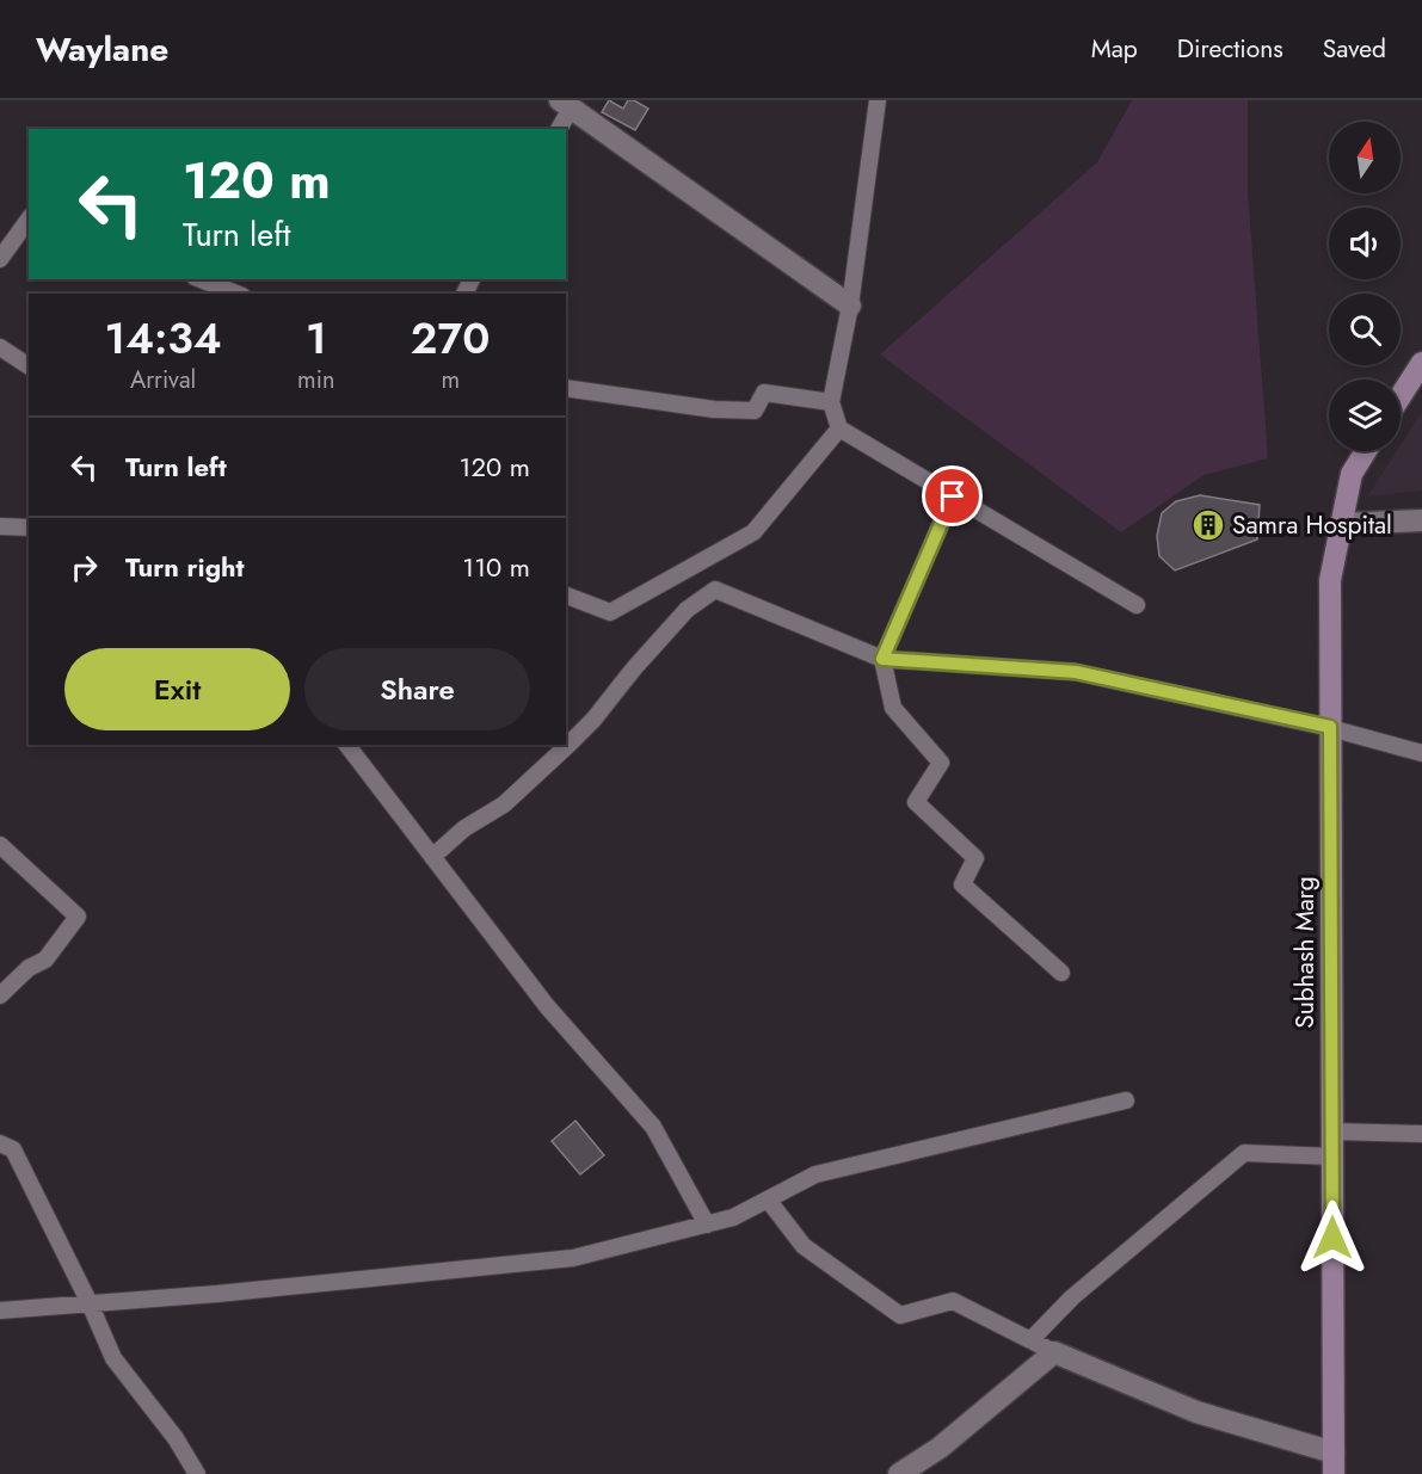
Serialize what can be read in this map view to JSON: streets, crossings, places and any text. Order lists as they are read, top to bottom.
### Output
{
  "streets": {
    "main road": ["Subhash Marg"]
  },
  "places": {
    "building": ["Samra Hospital"]
  },
  "north": "top",
  "page": {
    "header": "Waylane",
    "nav": ["Map", "Directions", "Saved"],
    "turn": ["120 m", "Turn left"],
    "eta": [
      "14:34",
      "Arrival",
      "1",
      "min",
      "270",
      "m"
    ],
    "list": [
      {
        "name": "Turn left",
        "value": "120 m"
      },
      {
        "name": "Turn right",
        "value": "110 m"
      }
    ],
    "buttons": ["Exit", "Share"]
  }
}
